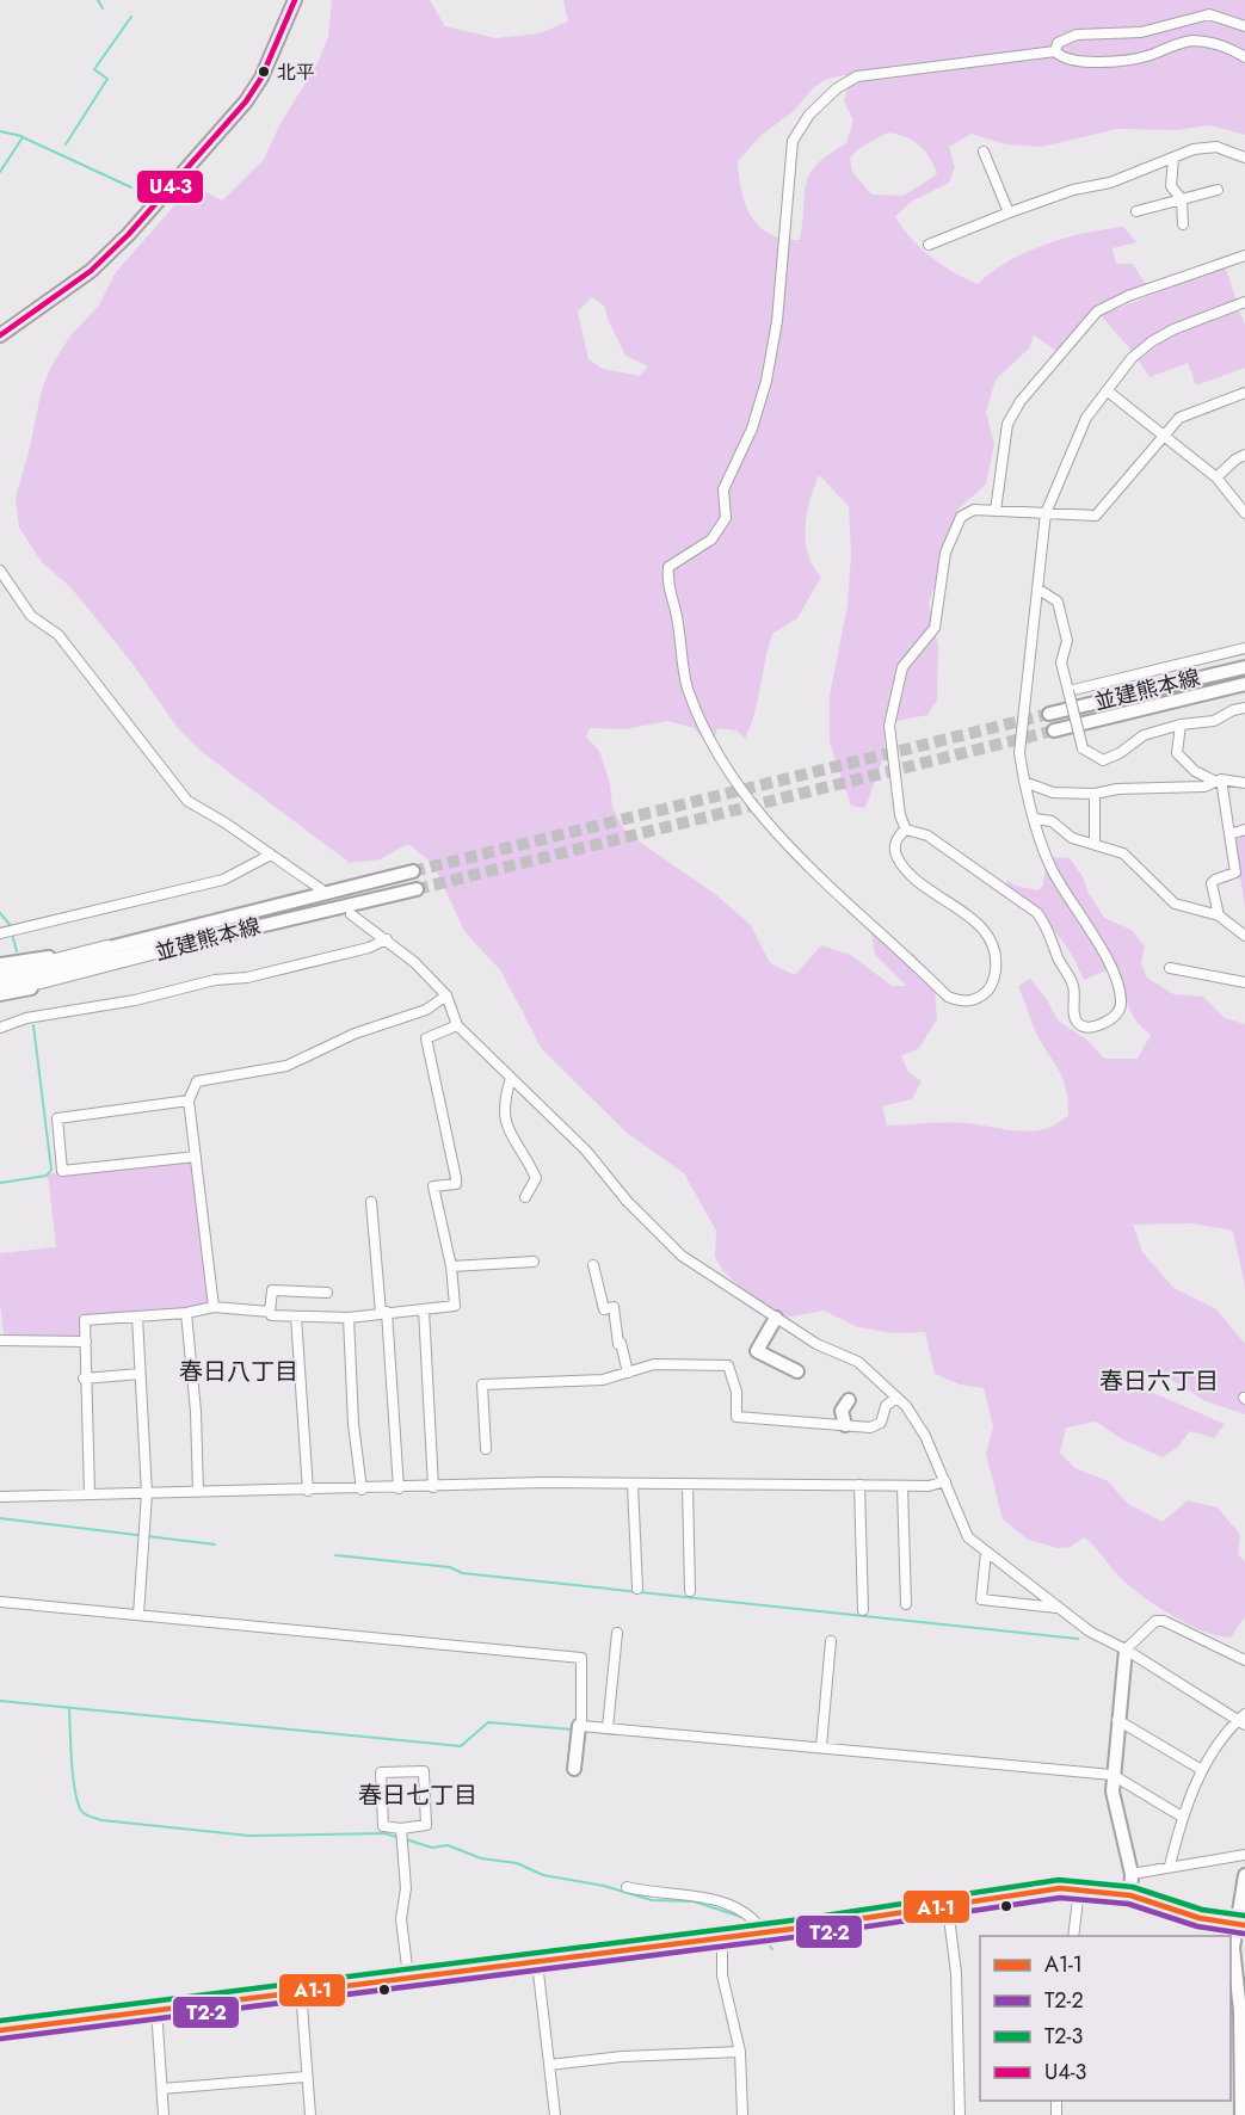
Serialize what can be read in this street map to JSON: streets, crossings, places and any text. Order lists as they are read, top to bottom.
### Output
{
  "streets": {
    "main road": ["並建熊本線"]
  },
  "districts": ["春日八丁目", "春日六丁目", "春日七丁目"],
  "places": ["北平"],
  "lines": [
    "transit line U4-3",
    "transit line T2-3",
    "transit line A1-1",
    "transit line T2-2"
  ],
  "legend": [
    "A1-1",
    "T2-2",
    "T2-3",
    "U4-3"
  ]
}
